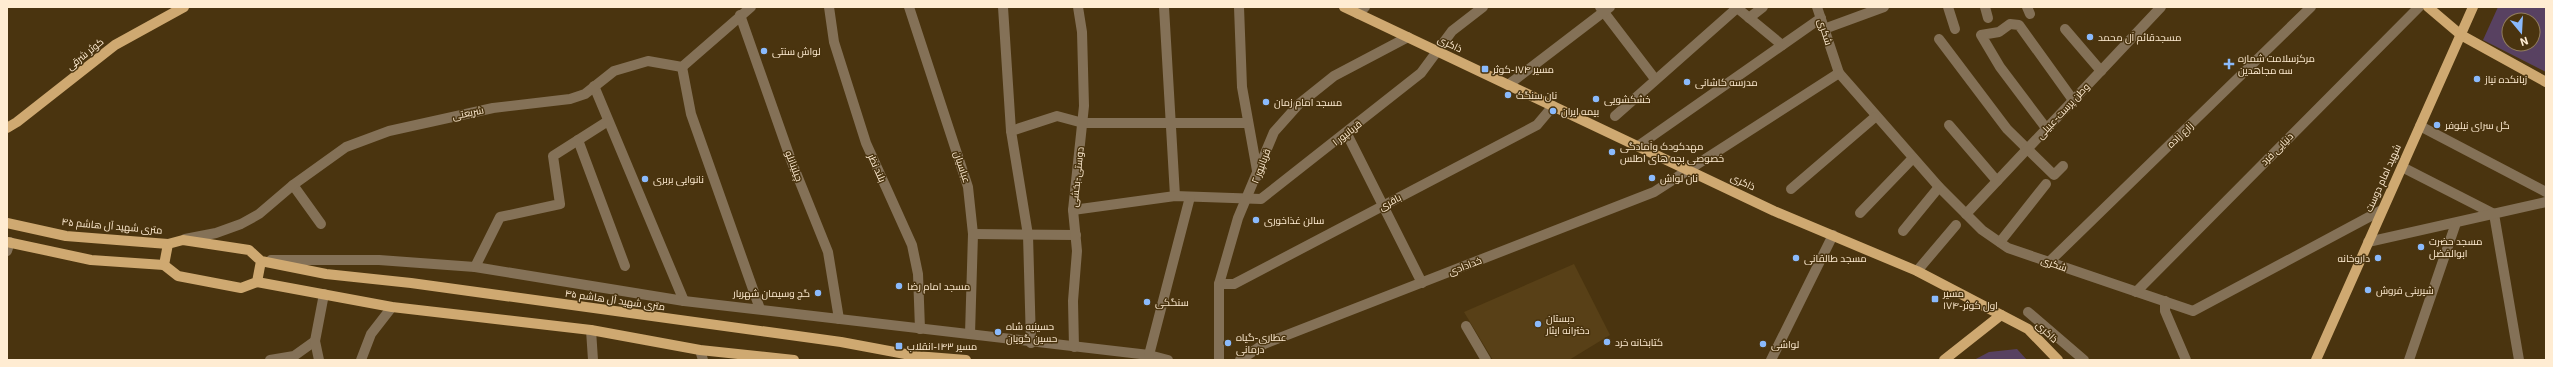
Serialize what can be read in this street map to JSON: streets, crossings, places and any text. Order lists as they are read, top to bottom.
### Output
{
  "streets": {
    "main road": [
      "ذاکری",
      "کوثر شرقی",
      "شهید امام دوست",
      "۴۵ متری شهید آل هاشم"
    ],
    "street": [
      "شکری",
      "وطن پرست-عبیلی",
      "شریعتی",
      "قربانپور ۱",
      "زارع زاده",
      "دنیایی فرد",
      "چیلینانلو",
      "قربانپور ۲",
      "عباسیان",
      "بلند نظر",
      "دوستی-بخشی",
      "باقری",
      "خدادادی"
    ]
  },
  "crossings": [
    ["شکری", "وطن پرست-عبیلی"],
    ["شکری", "زارع زاده"],
    ["شکری", "دنیایی فرد"],
    ["شکری", "شهید امام دوست"],
    ["شکری", "خدادادی"],
    ["ذاکری", "قربانپور ۱"],
    ["ذاکری", "قربانپور ۲"],
    ["ذاکری", "باقری"],
    ["ذاکری", "خدادادی"],
    ["شریعتی", "۴۵ متری شهید آل هاشم"],
    ["قربانپور ۱", "قربانپور ۲"],
    ["قربانپور ۱", "دوستی-بخشی"],
    ["قربانپور ۲", "باقری"]
  ],
  "places": {
    "other": [
      "مسجدقائم آل محمد",
      "لواش سنتی",
      "زبانکده نیاز",
      "مدرسه کاشانی",
      "نان سنگک",
      "خشکشویی",
      "مسجد امام زمان",
      "بیمه ایران",
      "گل سرای نیلوفر",
      "مهدکودک وآمادگی خصوصی بچه های اطلس",
      "نان لواش",
      "نانوایی بربری",
      "سالن غذاخوری",
      "مسجد حضرت ابوالفضل",
      "مسجد طالقانی",
      "داروخانه",
      "مسجد امام رضا",
      "شیرینی فروش",
      "گچ وسیمان شهریار",
      "سنگکی",
      "دبستان دخترانه ایثار",
      "حسینیه شاه حسین گویان",
      "کتابخانه خرد",
      "عطاری-گیاه درمانی",
      "لواشی"
    ],
    "health": ["مرکزسلامت شماره سه مجاهدین"],
    "transit": ["مسیر ۱۷۴-کوثر", "مسیر ۱۷۴-اول کوثر", "مسیر ۱۴۳-انقلاب"]
  },
  "north": "bottom"
}
